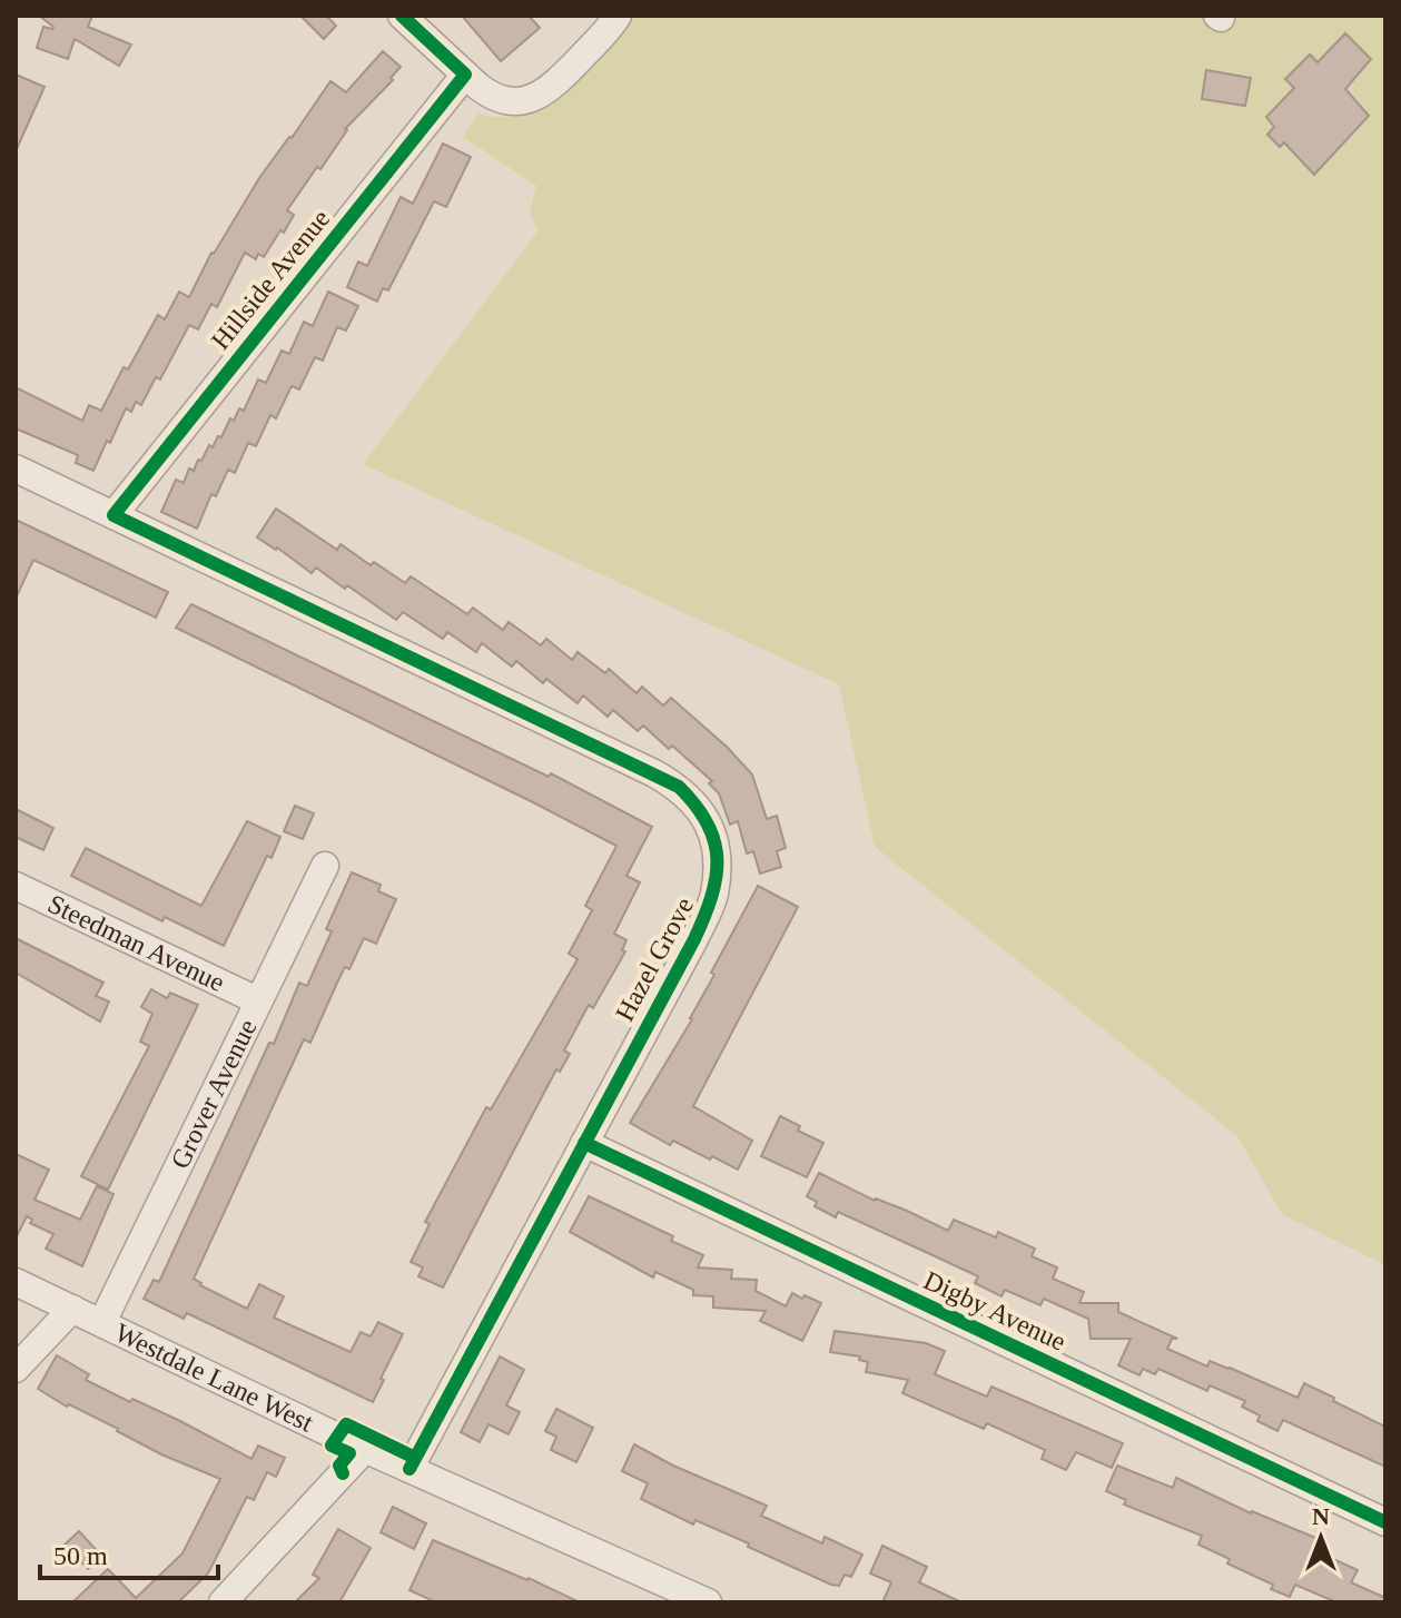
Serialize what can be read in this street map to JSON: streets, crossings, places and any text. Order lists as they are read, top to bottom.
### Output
{
  "streets": {
    "street": [
      "Hillside Avenue",
      "Steedman Avenue",
      "Hazel Grove",
      "Grover Avenue",
      "Digby Avenue",
      "Westdale Lane West"
    ]
  },
  "crossings": [
    ["Hillside Avenue", "Hazel Grove"],
    ["Steedman Avenue", "Grover Avenue"],
    ["Hazel Grove", "Digby Avenue"],
    ["Hazel Grove", "Westdale Lane West"],
    ["Grover Avenue", "Westdale Lane West"]
  ],
  "scale_bar": "50 m",
  "north": "top"
}
